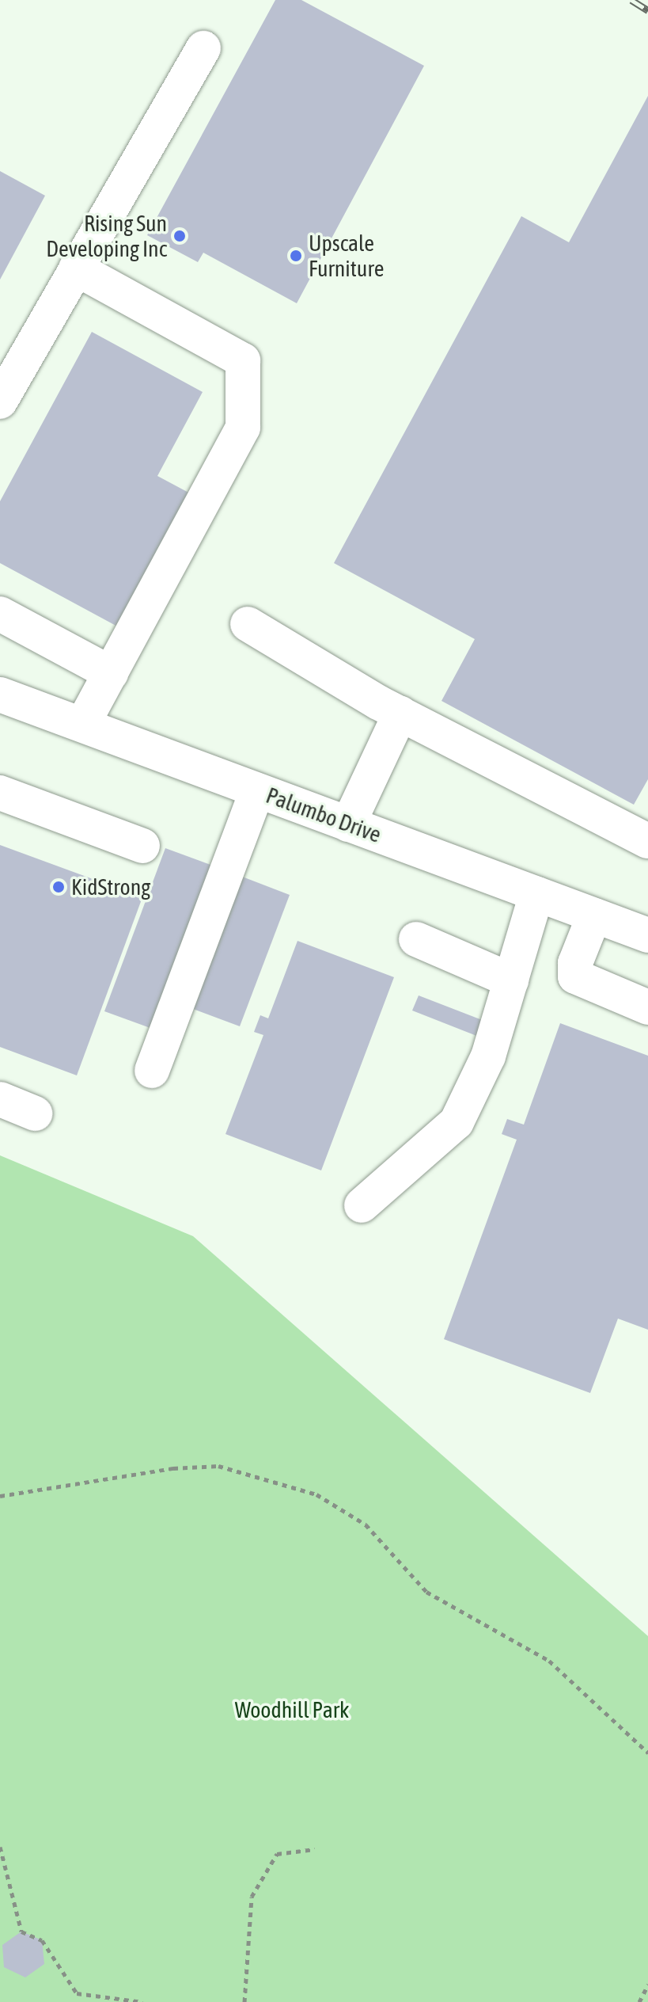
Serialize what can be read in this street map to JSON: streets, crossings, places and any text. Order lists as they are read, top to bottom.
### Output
{
  "streets": {
    "street": ["Palumbo Drive"]
  },
  "parks": ["Woodhill Park"],
  "places": ["Rising Sun Developing Inc", "Upscale Furniture", "KidStrong"]
}
